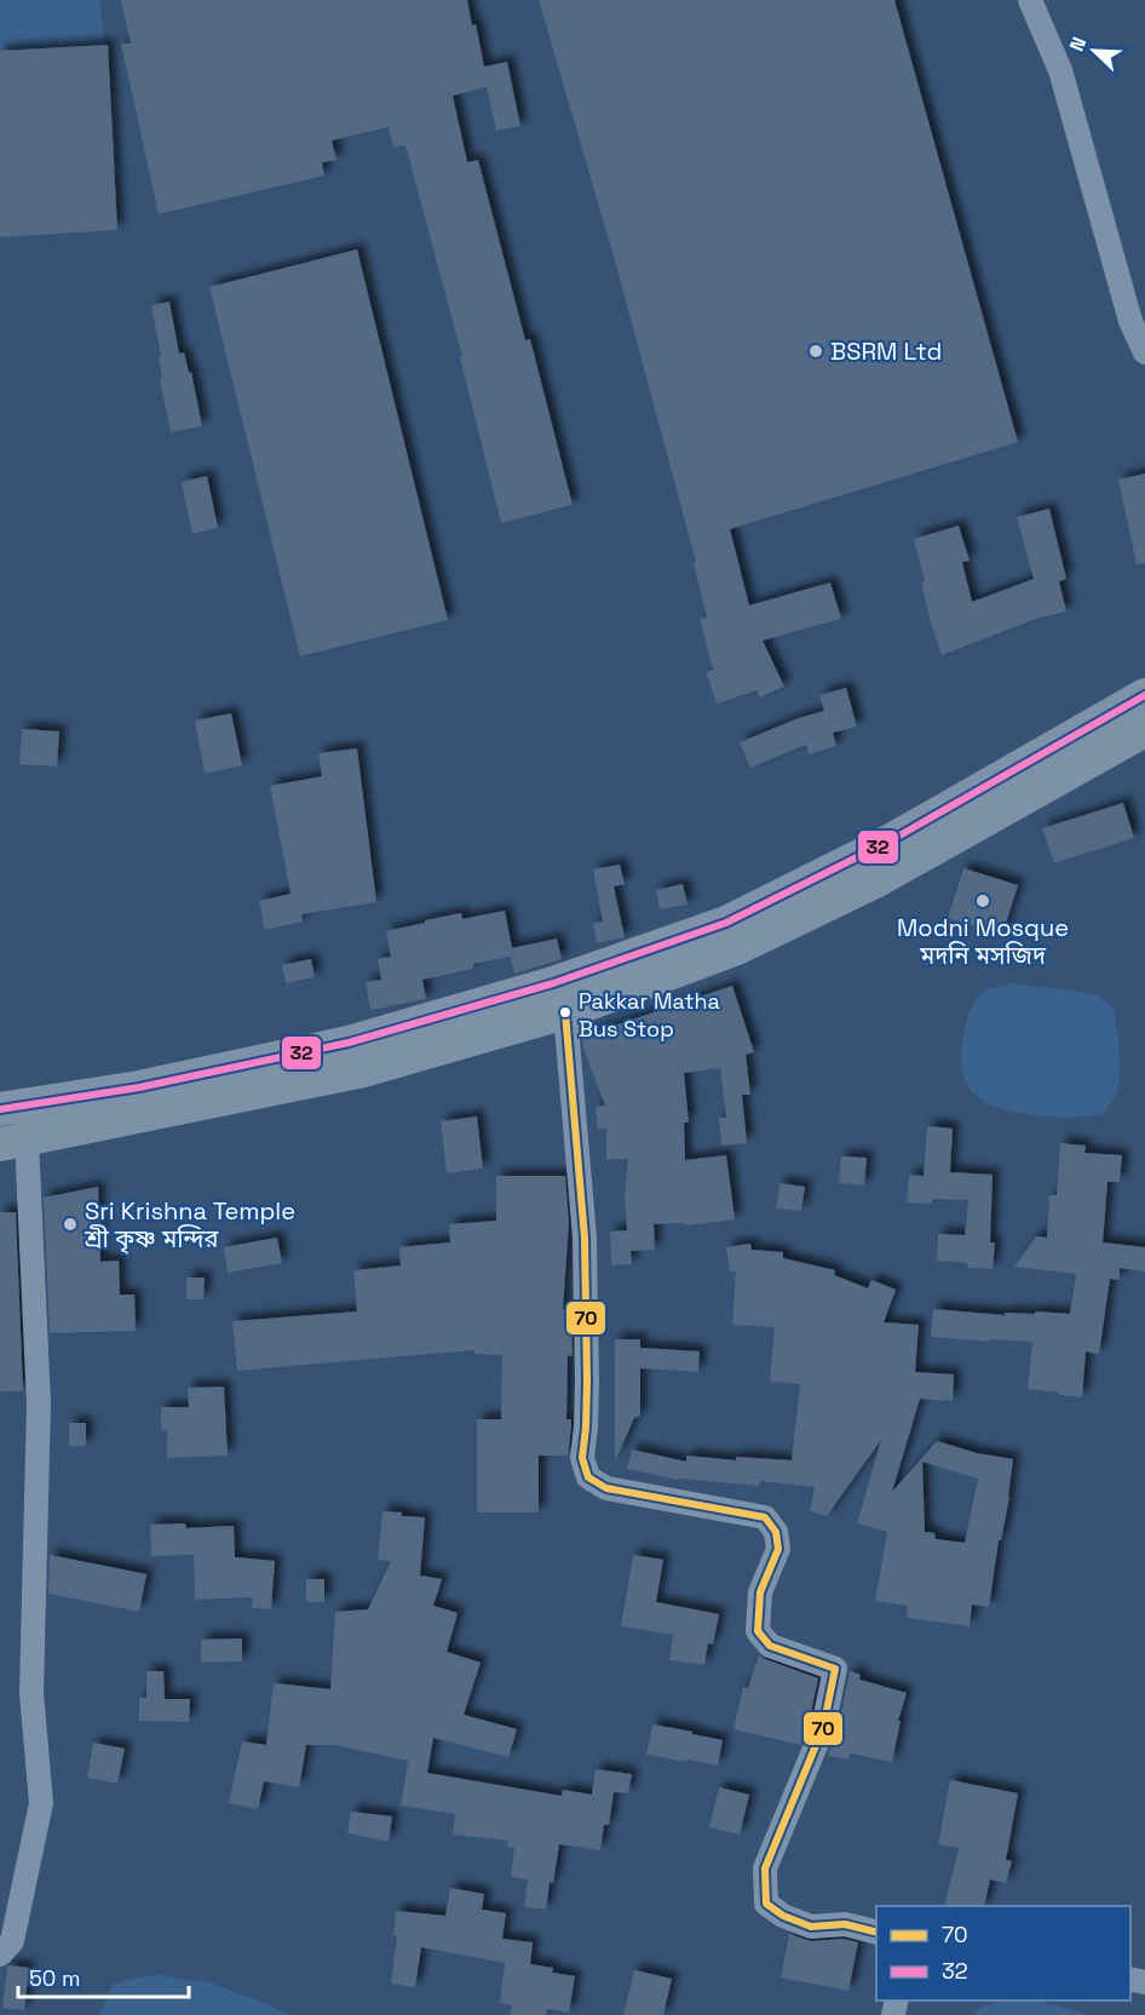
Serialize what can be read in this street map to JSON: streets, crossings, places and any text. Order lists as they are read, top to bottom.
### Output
{
  "places": [
    "BSRM Ltd",
    "Modni Mosque মদনি মসজিদ",
    "Pakkar Matha Bus Stop",
    "Sri Krishna Temple শ্রী কৃষ্ণ মন্দির"
  ],
  "lines": ["transit line 32", "transit line 70"],
  "legend": ["70", "32"],
  "scale_bar": "50 m",
  "north": "top left"
}
